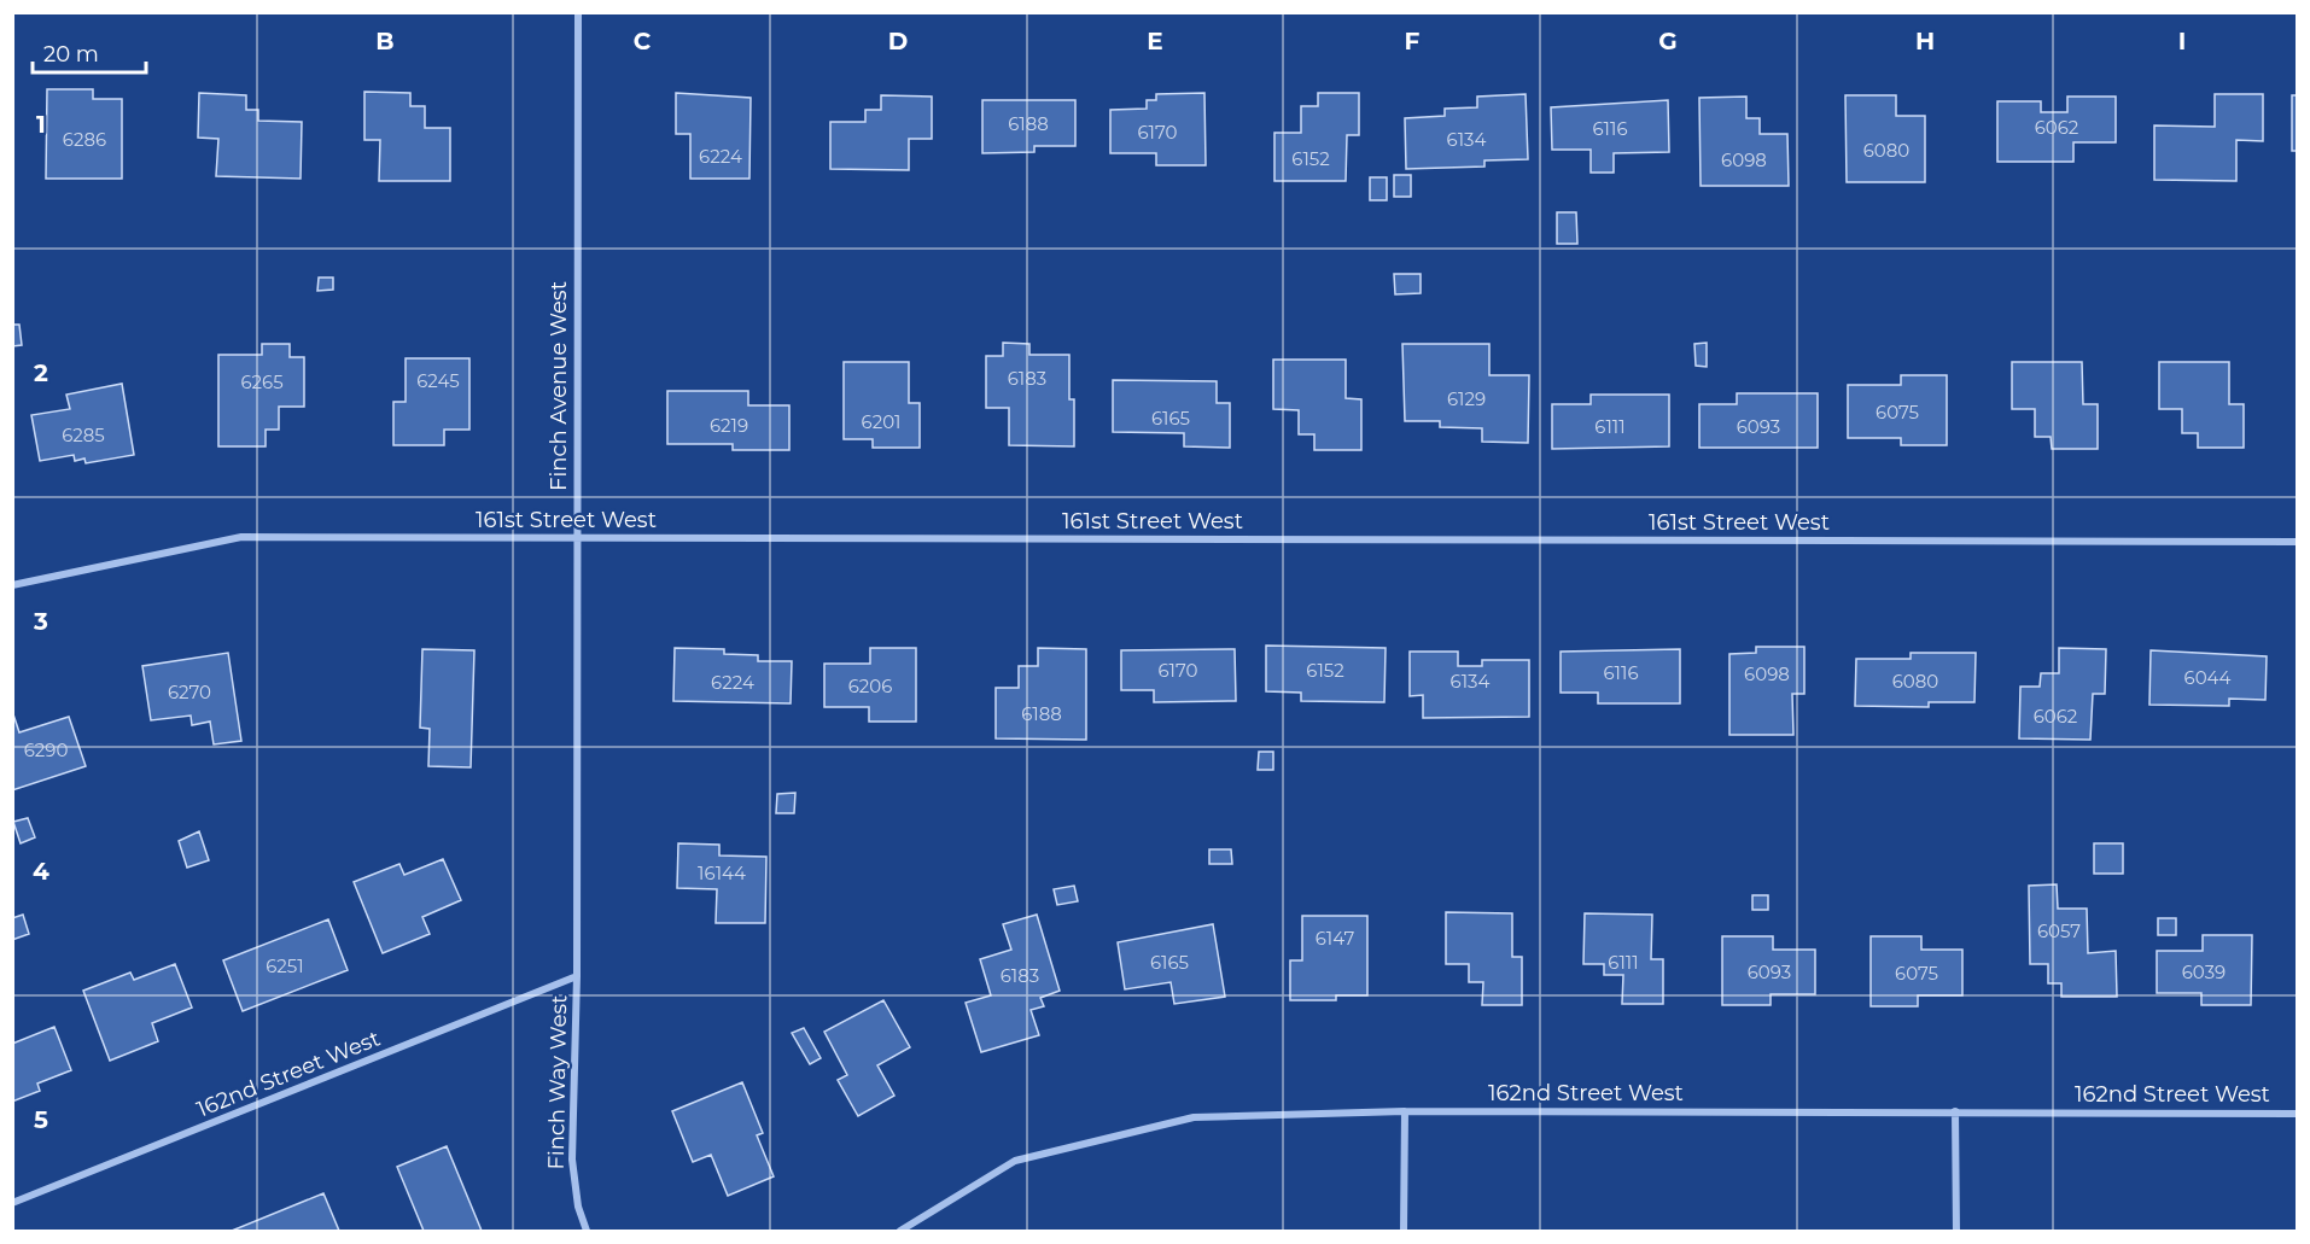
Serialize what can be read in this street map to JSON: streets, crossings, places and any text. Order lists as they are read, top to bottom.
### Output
{
  "streets": {
    "street": [
      "Finch Avenue West",
      "161st Street West",
      "162nd Street West",
      "Finch Way West"
    ]
  },
  "crossings": [
    ["Finch Avenue West", "161st Street West"],
    ["Finch Avenue West", "162nd Street West"],
    ["Finch Avenue West", "Finch Way West"],
    ["162nd Street West", "Finch Way West"]
  ],
  "house_numbers": [
    "6188",
    "6062",
    "6116",
    "6170",
    "6286",
    "6134",
    "6080",
    "6224",
    "6152",
    "6098",
    "6183",
    "6245",
    "6265",
    "6129",
    "6075",
    "6165",
    "6201",
    "6219",
    "6111",
    "6093",
    "6285",
    "6170",
    "6152",
    "6116",
    "6098",
    "6044",
    "6134",
    "6080",
    "6224",
    "6206",
    "6270",
    "6188",
    "6062",
    "6290",
    "16144",
    "6057",
    "6147",
    "6165",
    "6111",
    "6251",
    "6093",
    "6039",
    "6075",
    "6183"
  ],
  "scale_bar": "20 m",
  "grid": {
    "columns": [
      "B",
      "C",
      "D",
      "E",
      "F",
      "G",
      "H",
      "I"
    ],
    "rows": [
      "1",
      "2",
      "3",
      "4",
      "5"
    ]
  }
}
